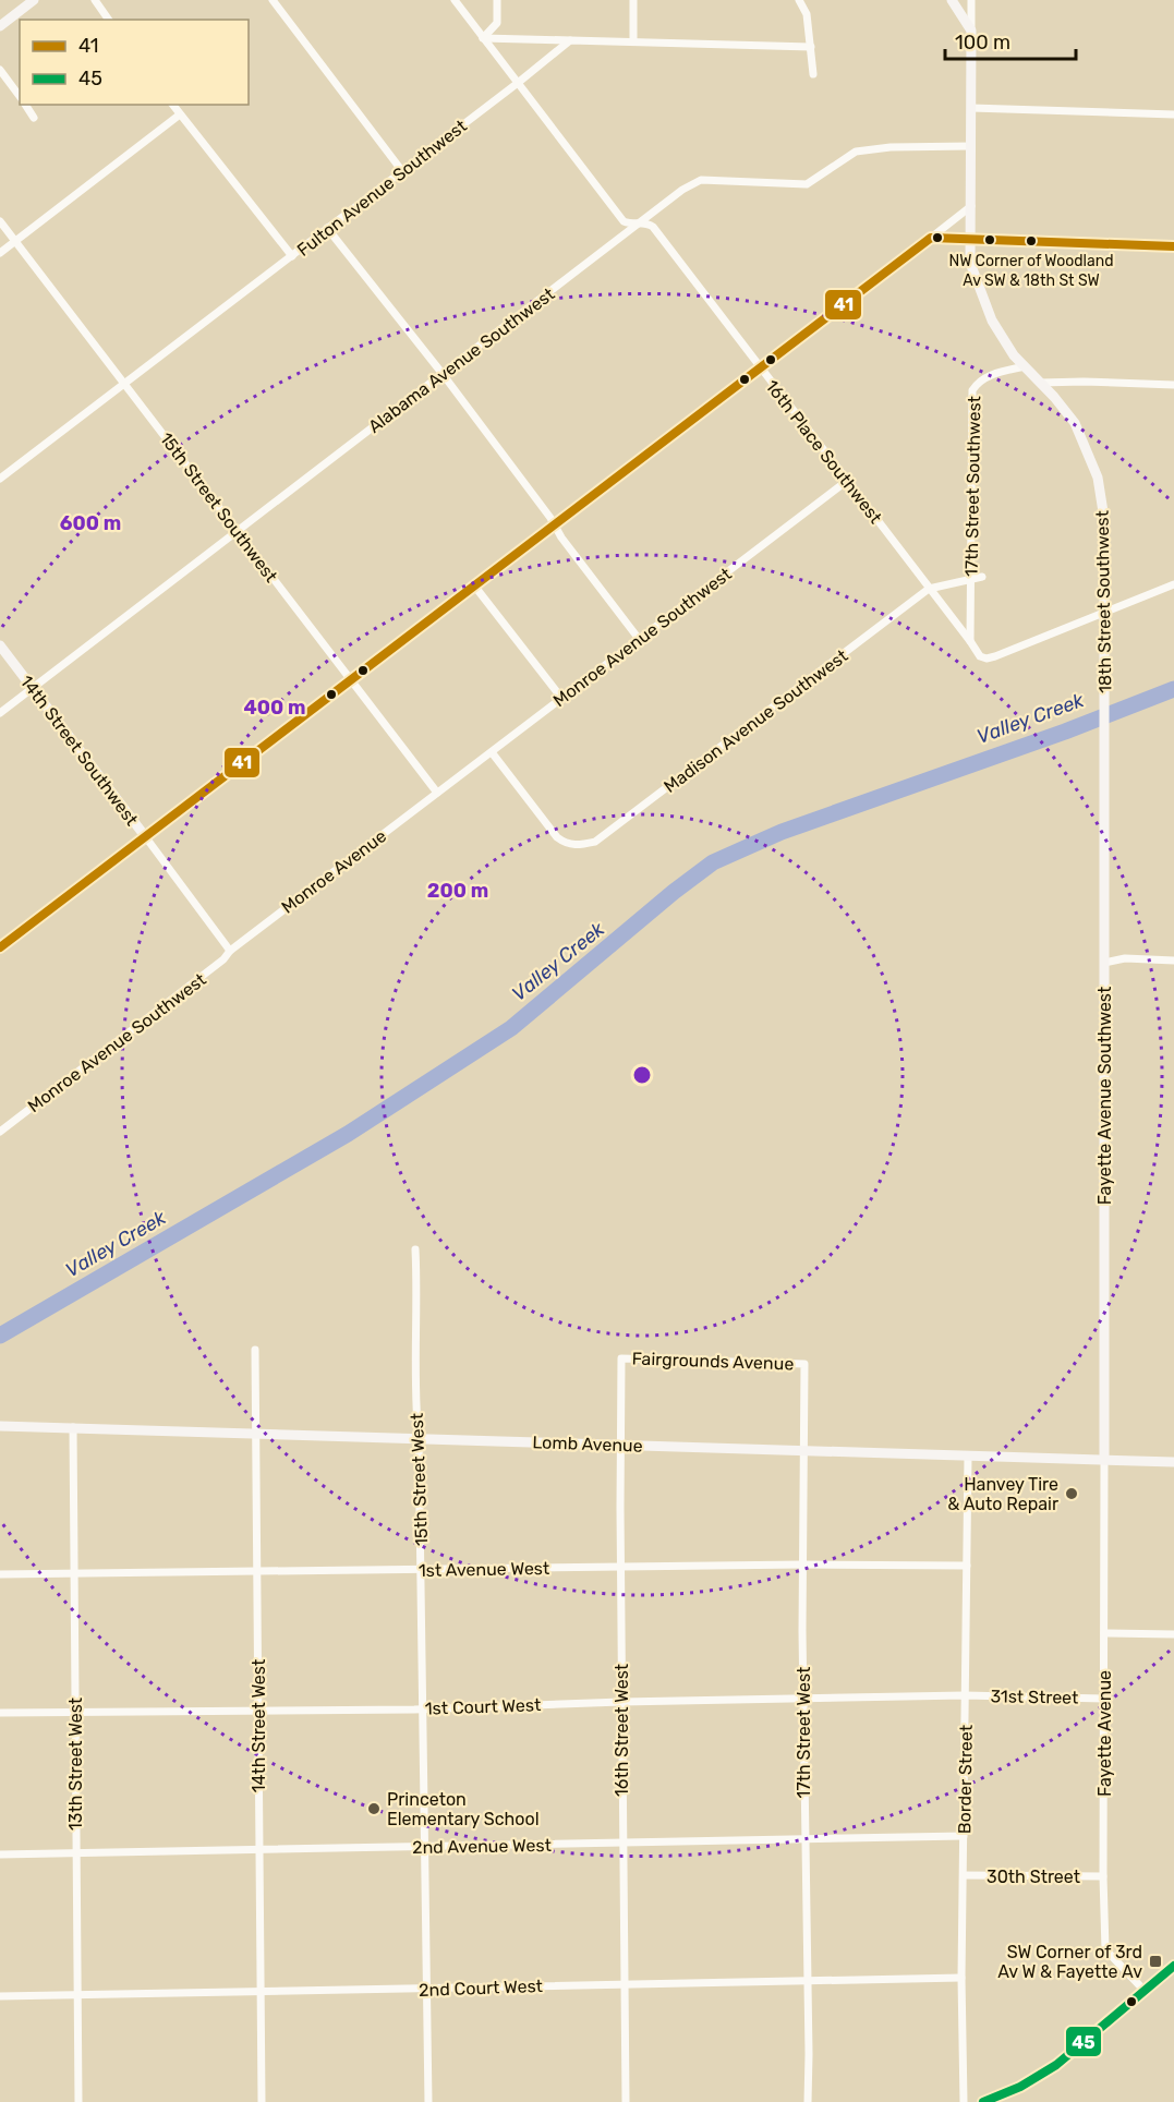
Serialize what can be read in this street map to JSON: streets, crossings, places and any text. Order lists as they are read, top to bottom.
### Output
{
  "streets": {
    "street": [
      "Fulton Avenue Southwest",
      "Alabama Avenue Southwest",
      "16th Place Southwest",
      "17th Street Southwest",
      "15th Street Southwest",
      "18th Street Southwest",
      "Monroe Avenue Southwest",
      "Madison Avenue Southwest",
      "14th Street Southwest",
      "Monroe Avenue",
      "Fayette Avenue Southwest",
      "Fairgrounds Avenue",
      "Lomb Avenue",
      "15th Street West",
      "1st Avenue West",
      "31st Street",
      "1st Court West",
      "14th Street West",
      "16th Street West",
      "17th Street West",
      "Fayette Avenue",
      "13th Street West",
      "Border Street",
      "2nd Avenue West",
      "30th Street",
      "2nd Court West"
    ]
  },
  "crossings": [
    ["Fulton Avenue Southwest", "16th Place Southwest"],
    ["Fulton Avenue Southwest", "15th Street Southwest"],
    ["Alabama Avenue Southwest", "16th Place Southwest"],
    ["Alabama Avenue Southwest", "15th Street Southwest"],
    ["Alabama Avenue Southwest", "18th Street Southwest"],
    ["Alabama Avenue Southwest", "14th Street Southwest"],
    ["16th Place Southwest", "17th Street Southwest"],
    ["16th Place Southwest", "Monroe Avenue Southwest"],
    ["16th Place Southwest", "Madison Avenue Southwest"],
    ["17th Street Southwest", "18th Street Southwest"],
    ["15th Street Southwest", "Monroe Avenue Southwest"],
    ["15th Street Southwest", "Monroe Avenue"],
    ["18th Street Southwest", "Fayette Avenue Southwest"],
    ["Monroe Avenue Southwest", "Madison Avenue Southwest"],
    ["Monroe Avenue Southwest", "14th Street Southwest"],
    ["Monroe Avenue Southwest", "Monroe Avenue"],
    ["14th Street Southwest", "Monroe Avenue"],
    ["Fayette Avenue Southwest", "Lomb Avenue"],
    ["Fayette Avenue Southwest", "Fayette Avenue"],
    ["Fairgrounds Avenue", "16th Street West"],
    ["Fairgrounds Avenue", "17th Street West"],
    ["Lomb Avenue", "15th Street West"],
    ["Lomb Avenue", "14th Street West"],
    ["Lomb Avenue", "16th Street West"],
    ["Lomb Avenue", "17th Street West"],
    ["Lomb Avenue", "Fayette Avenue"],
    ["Lomb Avenue", "13th Street West"],
    ["Lomb Avenue", "Border Street"],
    ["15th Street West", "1st Avenue West"],
    ["15th Street West", "1st Court West"],
    ["15th Street West", "2nd Avenue West"],
    ["15th Street West", "2nd Court West"],
    ["1st Avenue West", "14th Street West"],
    ["1st Avenue West", "16th Street West"],
    ["1st Avenue West", "17th Street West"],
    ["1st Avenue West", "13th Street West"],
    ["1st Avenue West", "Border Street"],
    ["31st Street", "1st Court West"],
    ["31st Street", "Fayette Avenue"],
    ["31st Street", "Border Street"],
    ["1st Court West", "14th Street West"],
    ["1st Court West", "16th Street West"],
    ["1st Court West", "17th Street West"],
    ["1st Court West", "13th Street West"],
    ["1st Court West", "Border Street"],
    ["14th Street West", "2nd Avenue West"],
    ["14th Street West", "2nd Court West"],
    ["16th Street West", "2nd Avenue West"],
    ["16th Street West", "2nd Court West"],
    ["17th Street West", "2nd Avenue West"],
    ["17th Street West", "2nd Court West"],
    ["Fayette Avenue", "30th Street"],
    ["13th Street West", "2nd Avenue West"],
    ["13th Street West", "2nd Court West"],
    ["Border Street", "2nd Avenue West"],
    ["Border Street", "30th Street"],
    ["Border Street", "2nd Court West"]
  ],
  "water": ["Valley Creek"],
  "places": {
    "other": ["NW Corner of Woodland Av SW & 18th St SW", "Hanvey Tire & Auto Repair", "Princeton Elementary School"],
    "transit": ["SW Corner of 3rd Av W & Fayette Av"]
  },
  "lines": ["transit line 41", "transit line 45"],
  "legend": ["41", "45"],
  "scale_bar": "100 m",
  "rings": ["600 m", "400 m", "200 m"]
}
